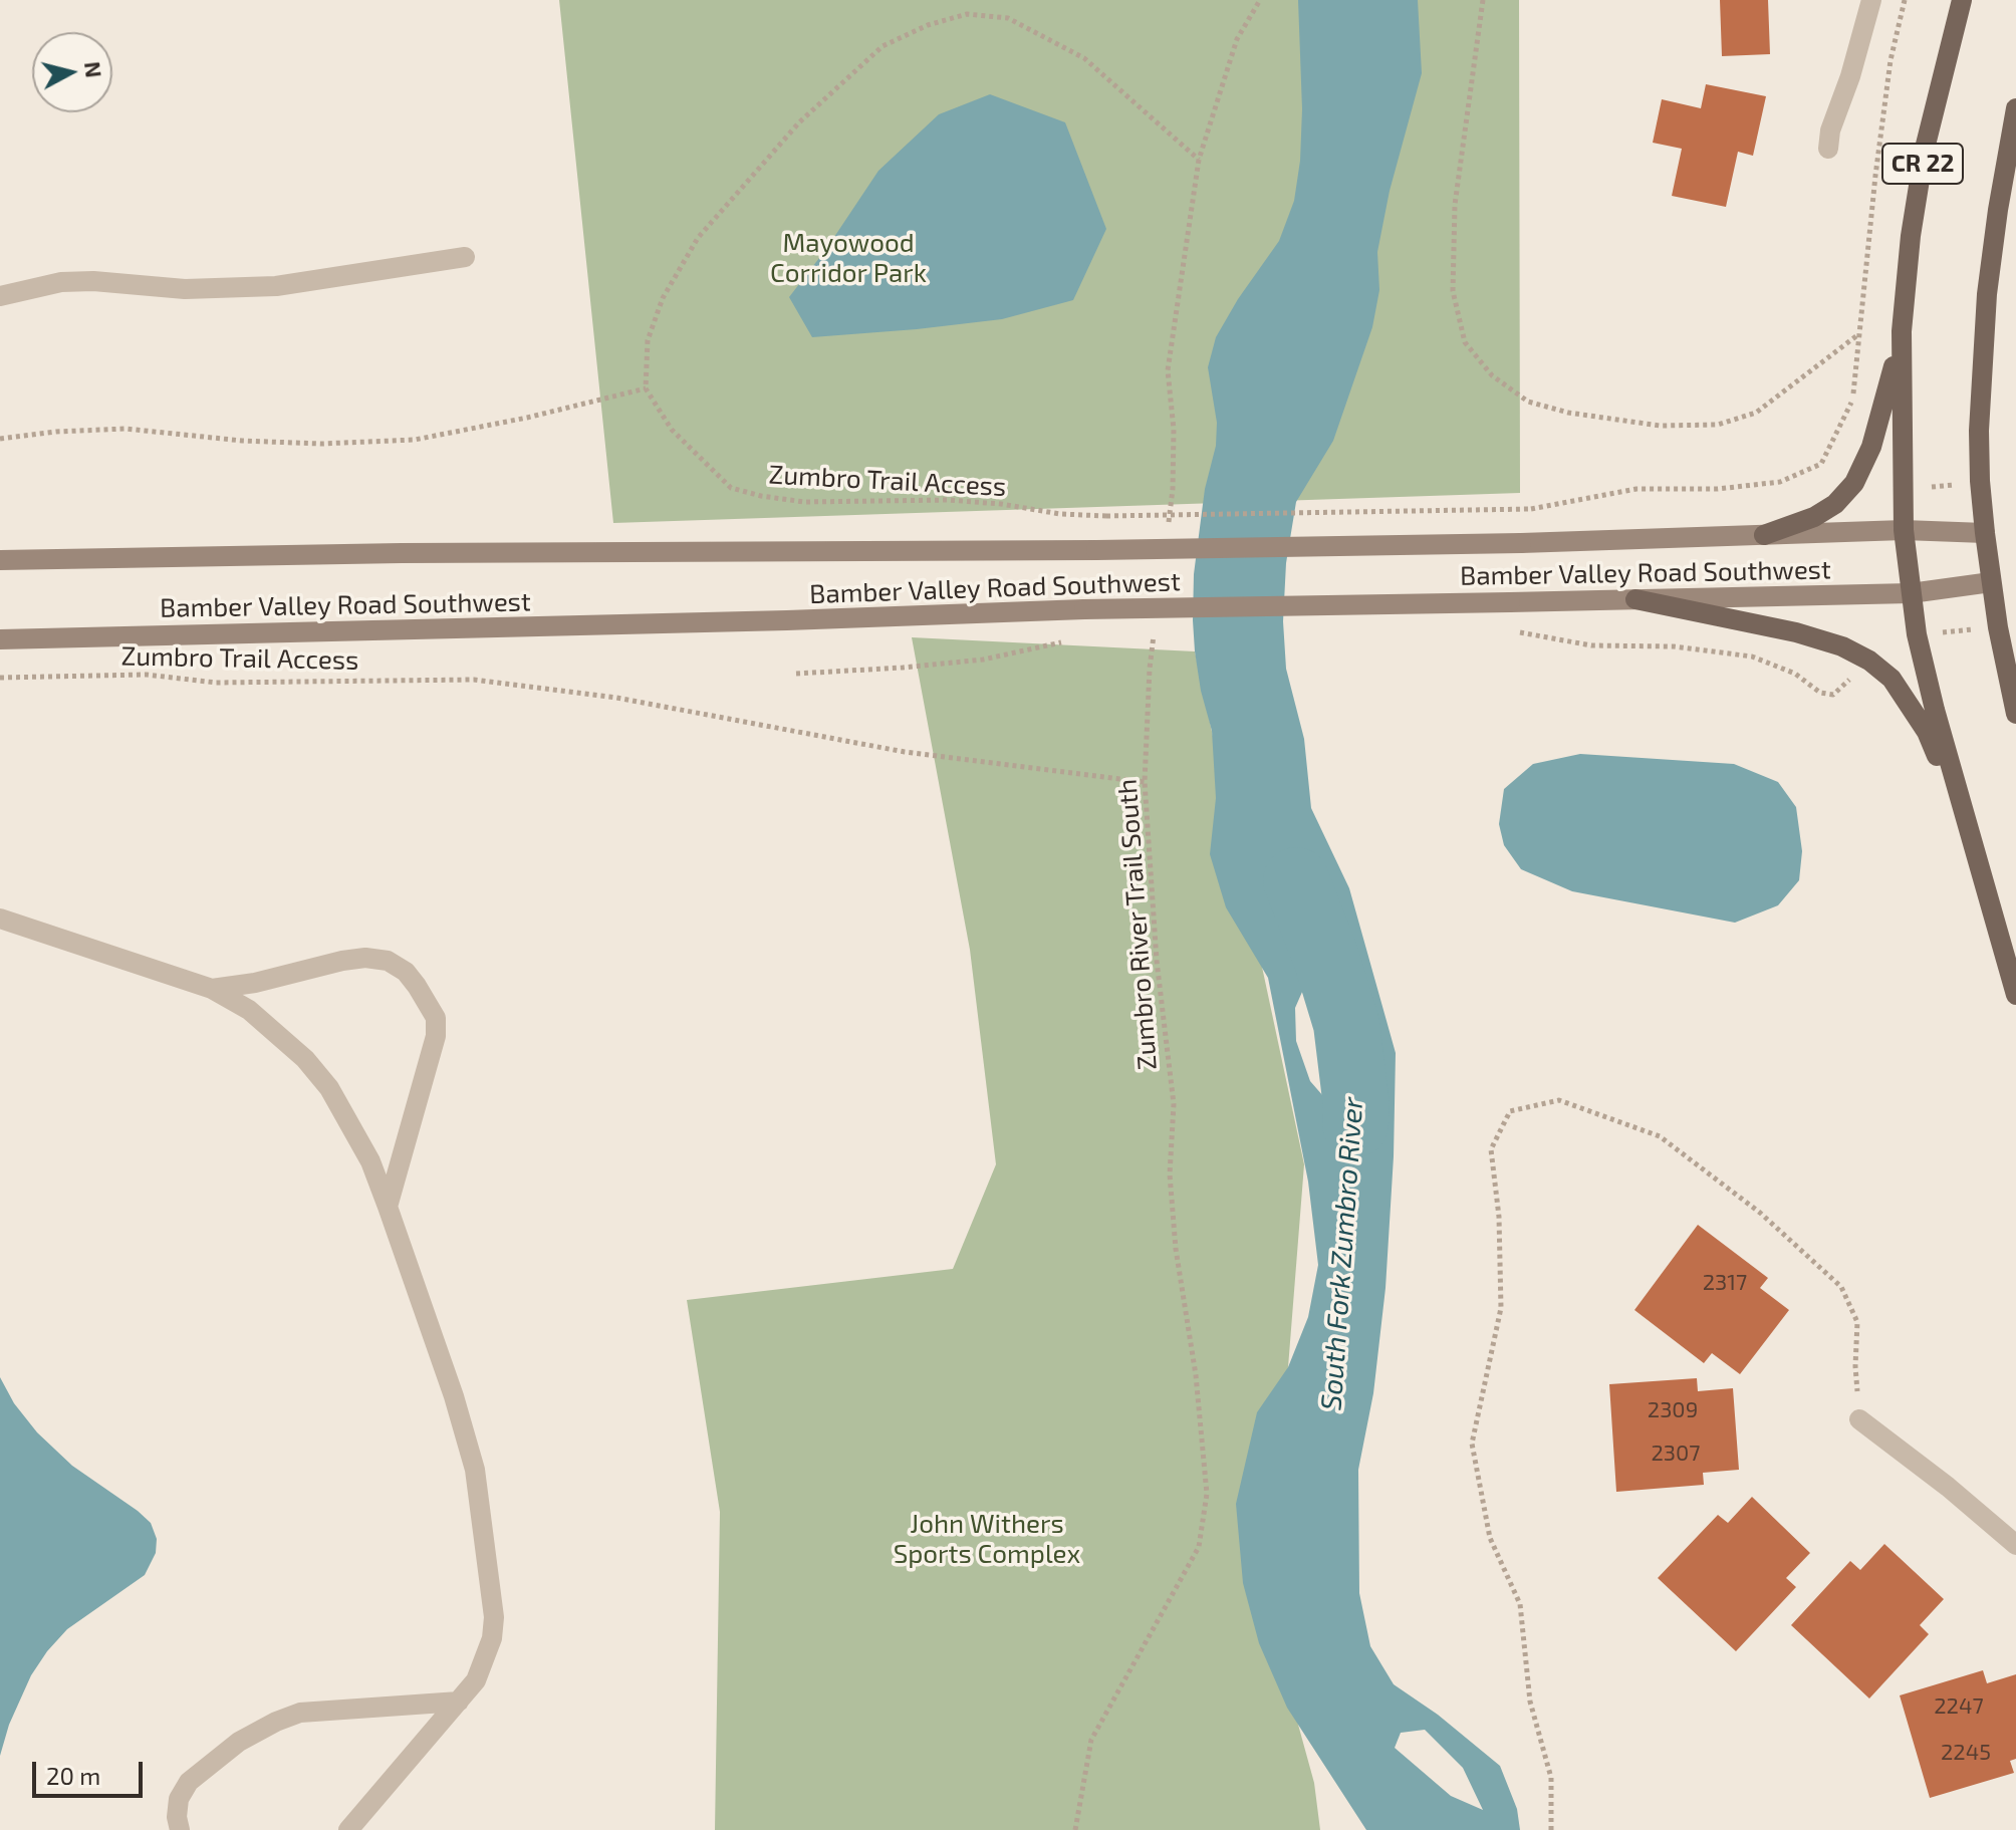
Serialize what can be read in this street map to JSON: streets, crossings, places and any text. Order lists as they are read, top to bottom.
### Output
{
  "streets": {
    "main road": ["CR 22", "Bamber Valley Road Southwest"],
    "path": ["Zumbro Trail Access", "Zumbro River Trail South"]
  },
  "crossings": [
    ["CR 22", "Bamber Valley Road Southwest"],
    ["Zumbro Trail Access", "Zumbro River Trail South"]
  ],
  "water": ["South Fork Zumbro River"],
  "parks": ["Mayowood Corridor Park", "John Withers Sports Complex"],
  "house_numbers": [
    "2317",
    "2309",
    "2307",
    "2247",
    "2245"
  ],
  "scale_bar": "20 m",
  "north": "right"
}
